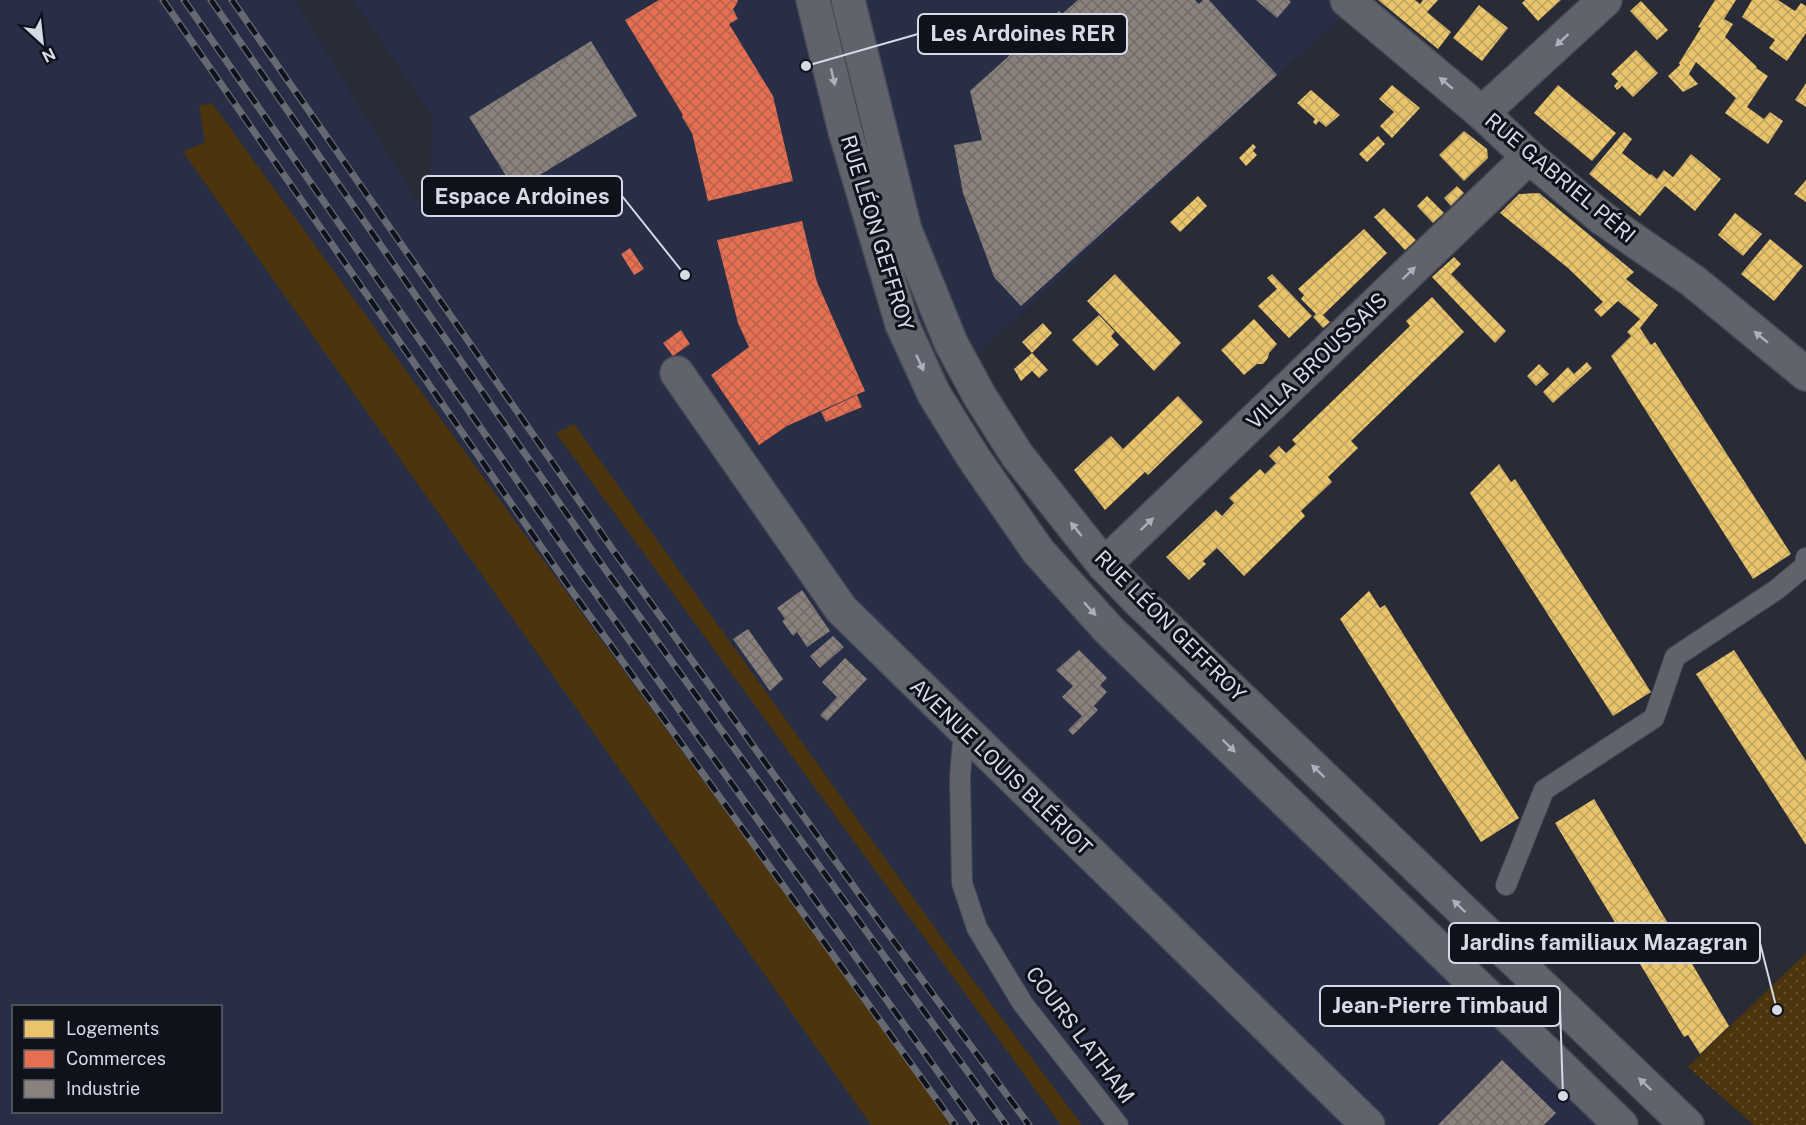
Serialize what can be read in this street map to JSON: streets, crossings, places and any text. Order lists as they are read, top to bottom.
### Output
{
  "streets": {
    "street": [
      "RUE GABRIEL PÉRI",
      "RUE LÉON GEFFROY",
      "VILLA BROUSSAIS",
      "AVENUE LOUIS BLÉRIOT"
    ],
    "lane": ["COURS LATHAM"]
  },
  "crossings": [
    ["RUE GABRIEL PÉRI", "VILLA BROUSSAIS"],
    ["RUE LÉON GEFFROY", "VILLA BROUSSAIS"],
    ["AVENUE LOUIS BLÉRIOT", "COURS LATHAM"]
  ],
  "one_way": ["RUE GABRIEL PÉRI", "VILLA BROUSSAIS"],
  "places": [
    "Les Ardoines RER",
    "Espace Ardoines",
    "Jardins familiaux Mazagran",
    "Jean-Pierre Timbaud"
  ],
  "legend": ["Logements", "Commerces", "Industrie"],
  "north": "bottom right"
}
